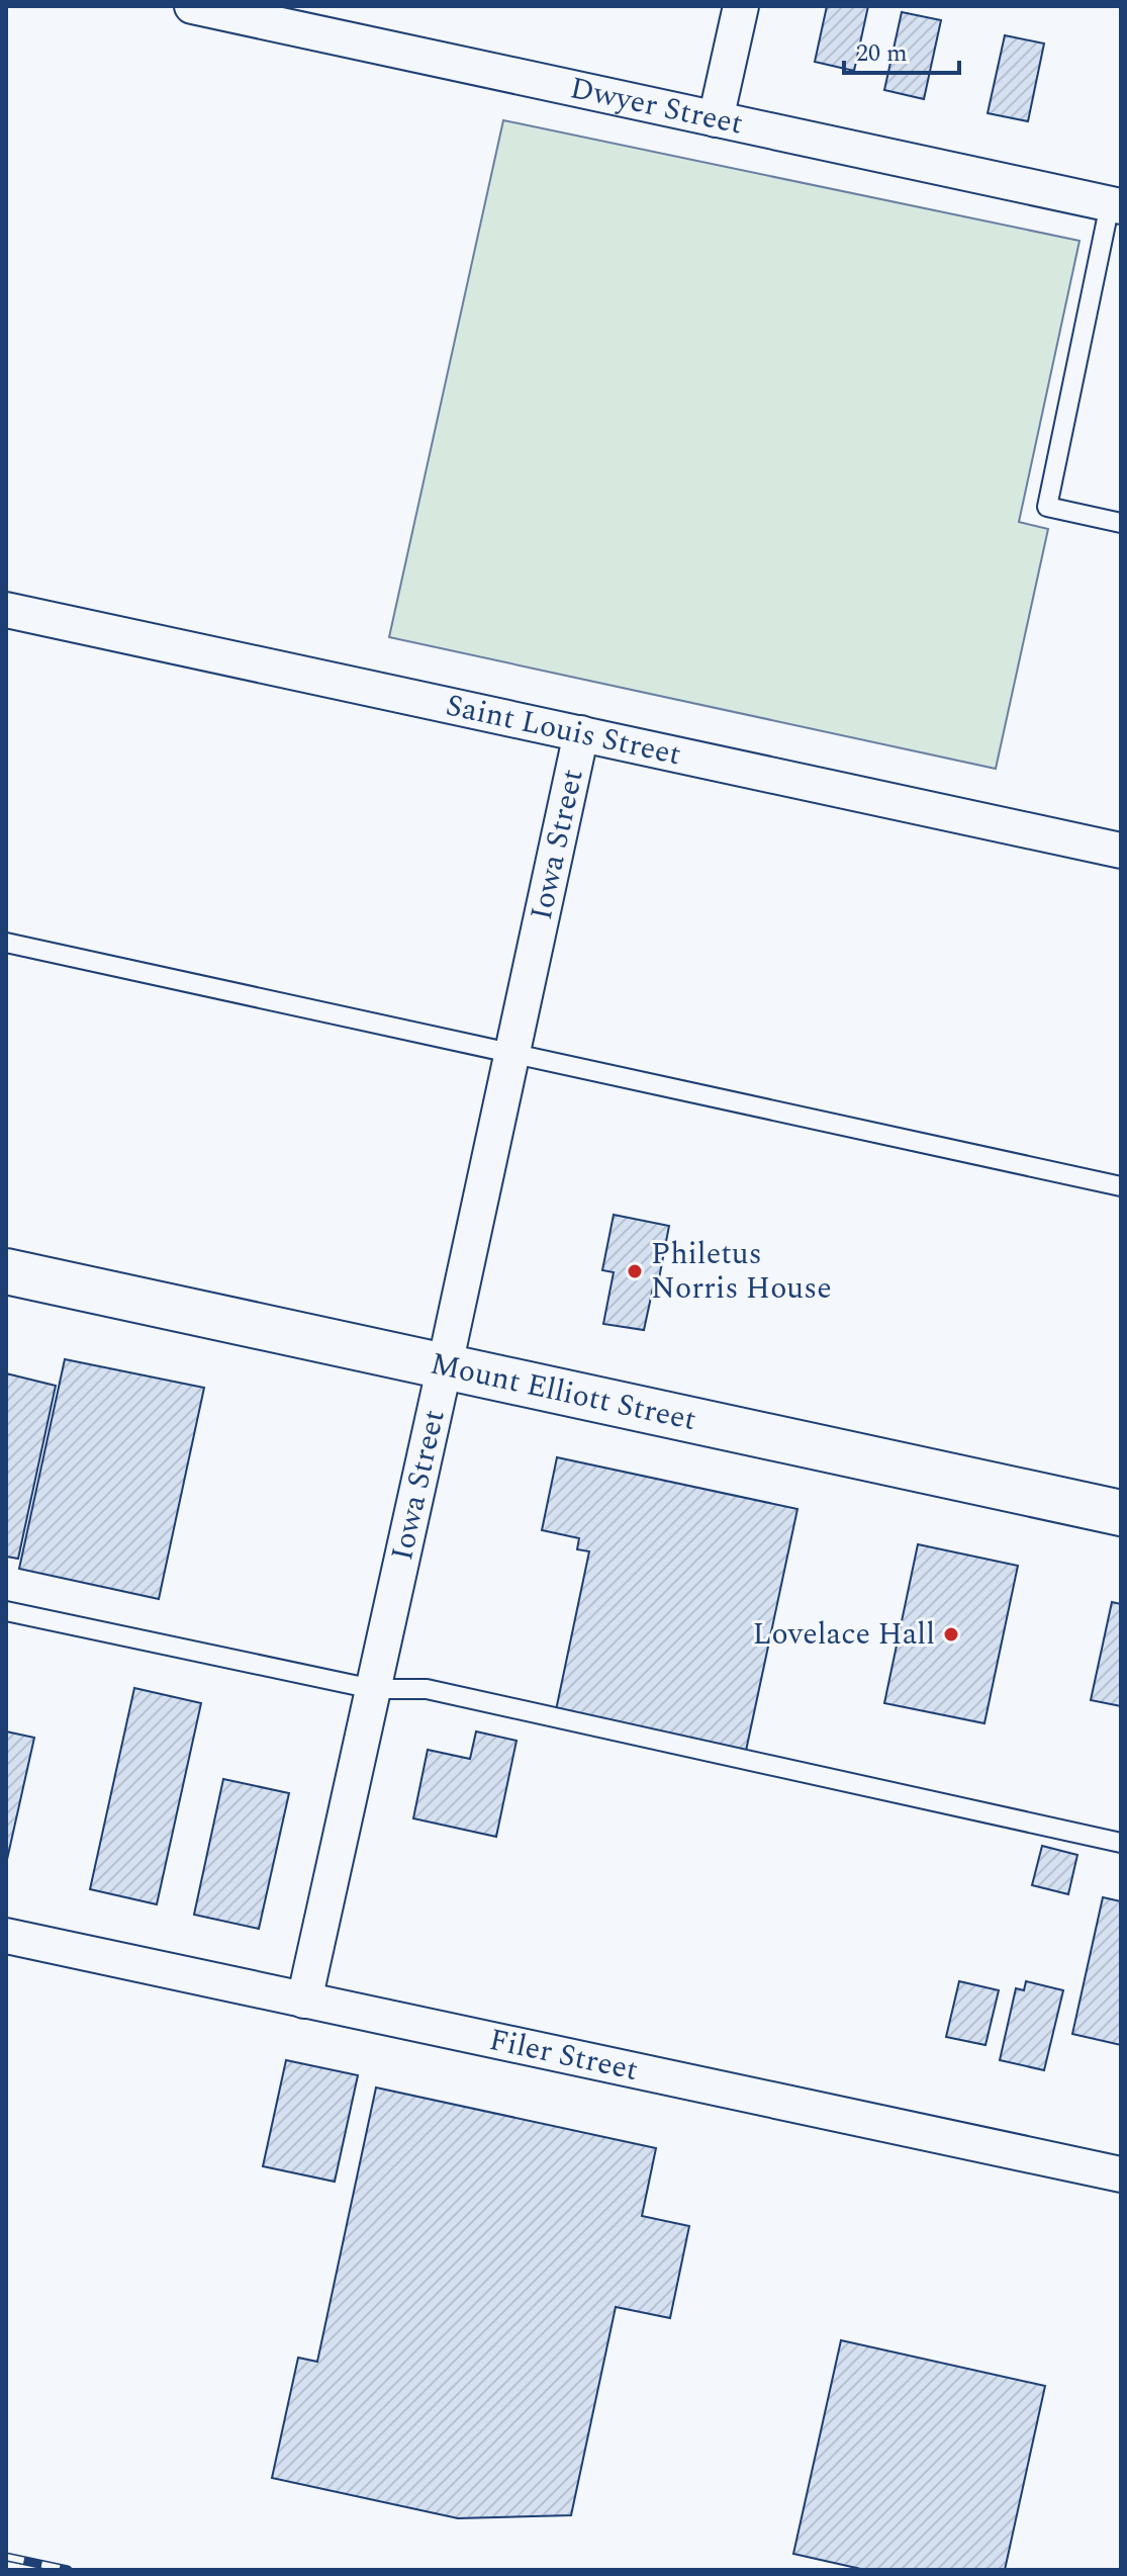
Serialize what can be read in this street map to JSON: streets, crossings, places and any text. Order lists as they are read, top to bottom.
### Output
{
  "streets": {
    "street": [
      "Dwyer Street",
      "Saint Louis Street",
      "Iowa Street",
      "Mount Elliott Street",
      "Filer Street"
    ]
  },
  "crossings": [
    ["Saint Louis Street", "Iowa Street"],
    ["Iowa Street", "Mount Elliott Street"],
    ["Iowa Street", "Filer Street"]
  ],
  "places": ["Philetus Norris House", "Lovelace Hall"],
  "scale_bar": "20 m"
}
